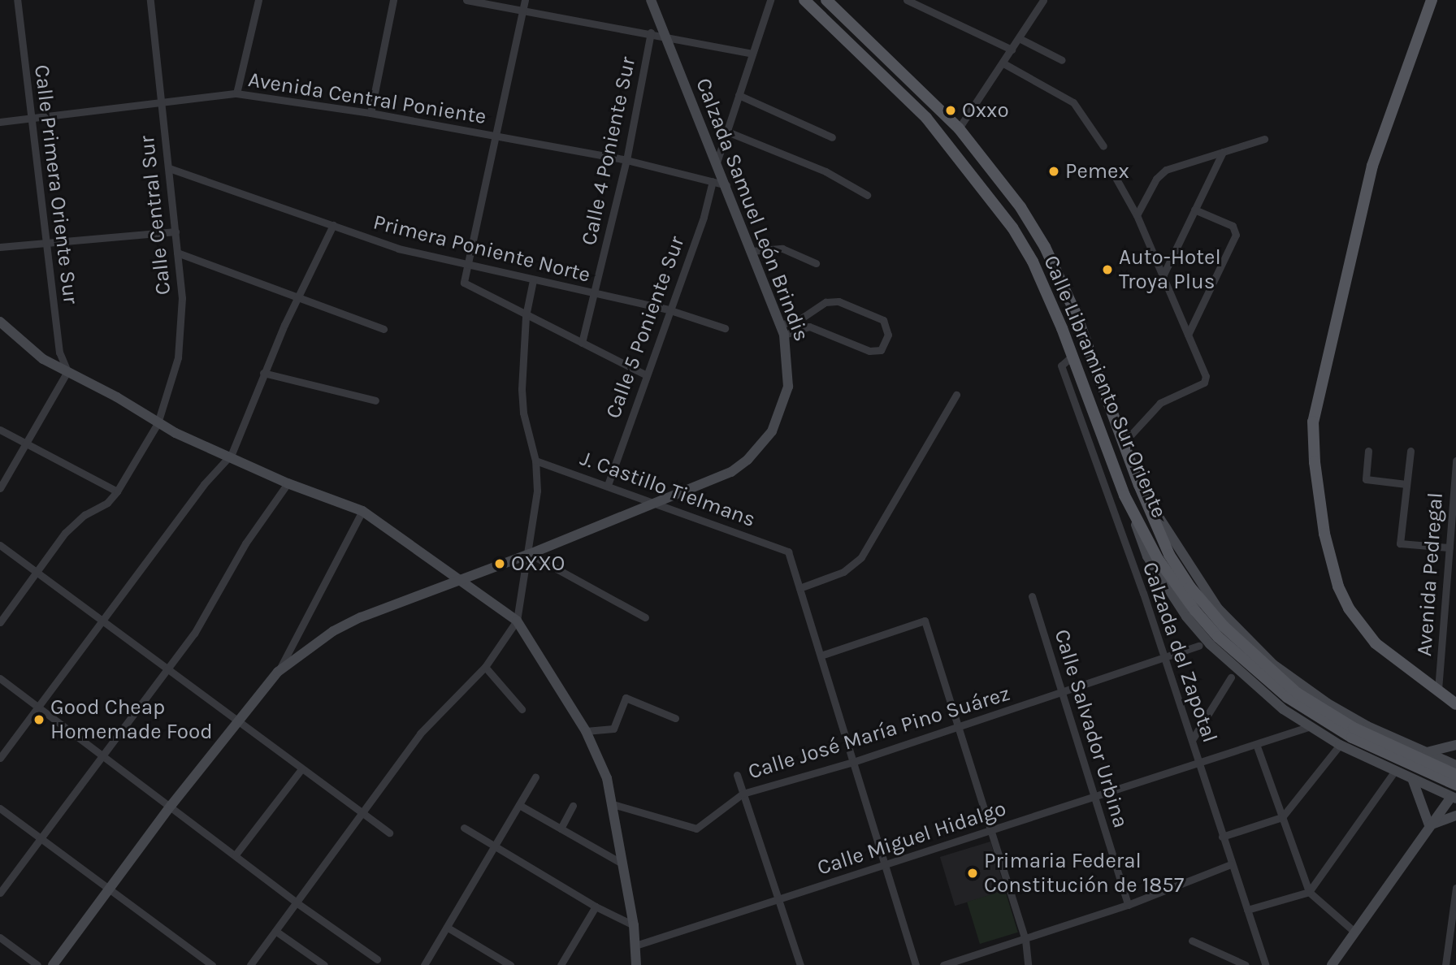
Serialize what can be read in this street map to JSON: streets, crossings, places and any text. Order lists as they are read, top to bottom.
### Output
{
  "streets": {
    "main road": ["Calle Libramiento Sur Oriente"],
    "street": [
      "Avenida Central Poniente",
      "Calle 4 Poniente Sur",
      "Calle Primera Oriente Sur",
      "Calzada Samuel León Brindis",
      "Calle Central Sur",
      "Primera Poniente Norte",
      "Calle 5 Poniente Sur",
      "J. Castillo Tielmans",
      "Avenida Pedregal",
      "Calzada del Zapotal",
      "Calle Salvador Urbina",
      "Calle José María Pino Suárez",
      "Calle Miguel Hidalgo"
    ]
  },
  "crossings": [
    ["Avenida Central Poniente", "Calle 4 Poniente Sur"],
    ["Avenida Central Poniente", "Calle Primera Oriente Sur"],
    ["Avenida Central Poniente", "Calzada Samuel León Brindis"],
    ["Avenida Central Poniente", "Calle Central Sur"],
    ["Avenida Central Poniente", "Calle 5 Poniente Sur"],
    ["Calle 4 Poniente Sur", "Primera Poniente Norte"],
    ["Calzada Samuel León Brindis", "J. Castillo Tielmans"],
    ["Calle Central Sur", "Primera Poniente Norte"],
    ["Primera Poniente Norte", "Calle 5 Poniente Sur"],
    ["Calle 5 Poniente Sur", "J. Castillo Tielmans"],
    ["Calle Libramiento Sur Oriente", "Calzada del Zapotal"],
    ["Calzada del Zapotal", "Calle José María Pino Suárez"],
    ["Calzada del Zapotal", "Calle Miguel Hidalgo"],
    ["Calle Salvador Urbina", "Calle José María Pino Suárez"],
    ["Calle Salvador Urbina", "Calle Miguel Hidalgo"]
  ],
  "places": [
    "Oxxo",
    "Pemex",
    "Auto-Hotel Troya Plus",
    "OXXO",
    "Good Cheap Homemade Food",
    "Primaria Federal Constitución de 1857"
  ]
}
